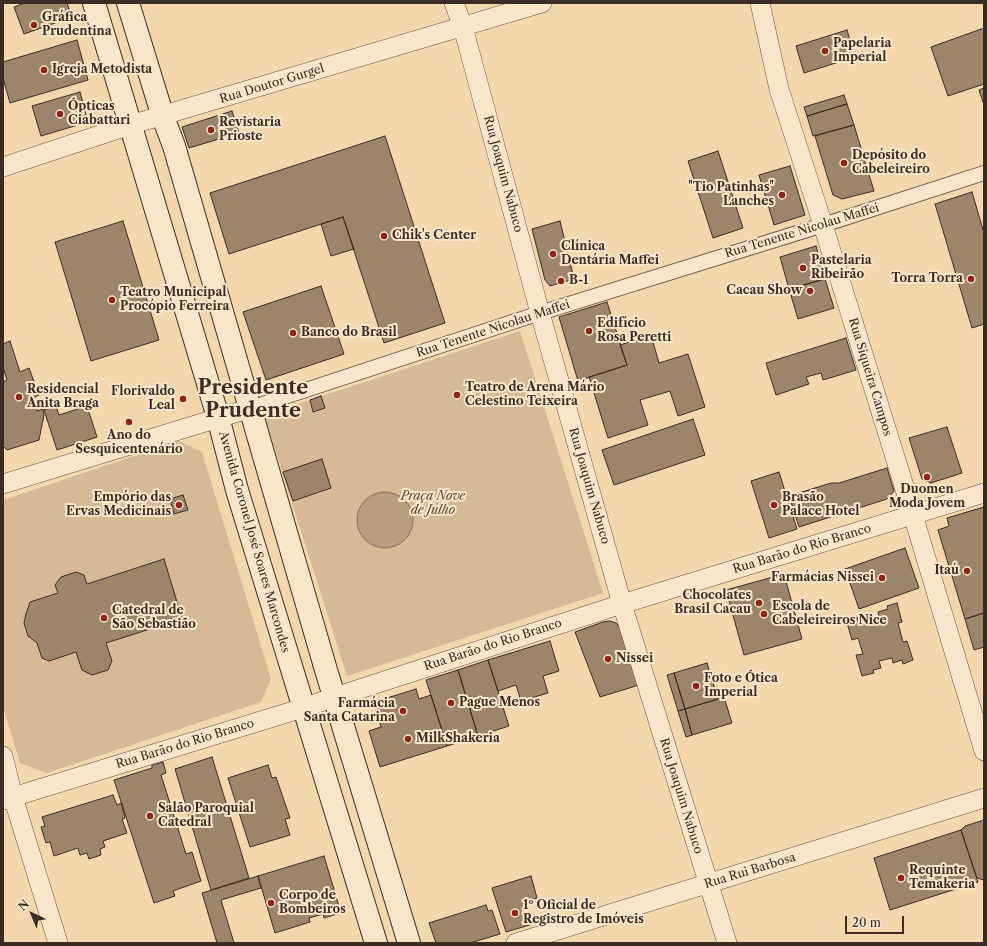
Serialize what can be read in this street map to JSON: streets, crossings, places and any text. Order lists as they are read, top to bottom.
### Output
{
  "streets": {
    "main road": ["Avenida Coronel José Soares Marcondes"],
    "street": [
      "Rua Doutor Gurgel",
      "Rua Joaquim Nabuco",
      "Rua Tenente Nicolau Maffei",
      "Rua Siqueira Campos",
      "Rua Barão do Rio Branco",
      "Rua Rui Barbosa"
    ]
  },
  "crossings": [
    ["Rua Doutor Gurgel", "Rua Joaquim Nabuco"],
    ["Rua Doutor Gurgel", "Avenida Coronel José Soares Marcondes"],
    ["Rua Joaquim Nabuco", "Rua Tenente Nicolau Maffei"],
    ["Rua Joaquim Nabuco", "Rua Barão do Rio Branco"],
    ["Rua Joaquim Nabuco", "Rua Rui Barbosa"],
    ["Rua Tenente Nicolau Maffei", "Rua Siqueira Campos"],
    ["Rua Tenente Nicolau Maffei", "Avenida Coronel José Soares Marcondes"],
    ["Rua Siqueira Campos", "Rua Barão do Rio Branco"],
    ["Avenida Coronel José Soares Marcondes", "Rua Barão do Rio Branco"]
  ],
  "districts": ["Presidente Prudente"],
  "parks": ["Praça Nove de Julho"],
  "places": [
    "Gráfica Prudentina",
    "Papelaria Imperial",
    "Igreja Metodista",
    "Ópticas Ciabattari",
    "Revistaria Prioste",
    "Depósito do Cabeleireiro",
    "\"Tio Patinhas\" Lanches",
    "Chik's Center",
    "Clínica Dentária Maffei",
    "Pastelaria Ribeirão",
    "Torra Torra",
    "B-1",
    "Cacau Show",
    "Teatro Municipal Procópio Ferreira",
    "Edifício Rosa Peretti",
    "Banco do Brasil",
    "Teatro de Arena Mário Celestino Teixeira",
    "Residencial Anita Braga",
    "Florivaldo Leal",
    "Ano do Sesquicentenário",
    "Duomen Moda Jovem",
    "Empório das Ervas Medicinais",
    "Brasão Palace Hotel",
    "Itaú",
    "Farmácias Nissei",
    "Chocolates Brasil Cacau",
    "Escola de Cabeleireiros Nice",
    "Catedral de São Sebastião",
    "Nissei",
    "Foto e Ótica Imperial",
    "Pague Menos",
    "Farmácia Santa Catarina",
    "MilkShakeria",
    "Salão Paroquial Catedral",
    "Requinte Temakeria",
    "Corpo de Bombeiros",
    "1º Oficial de Registro de Imóveis"
  ],
  "scale_bar": "20 m",
  "north": "top left"
}
